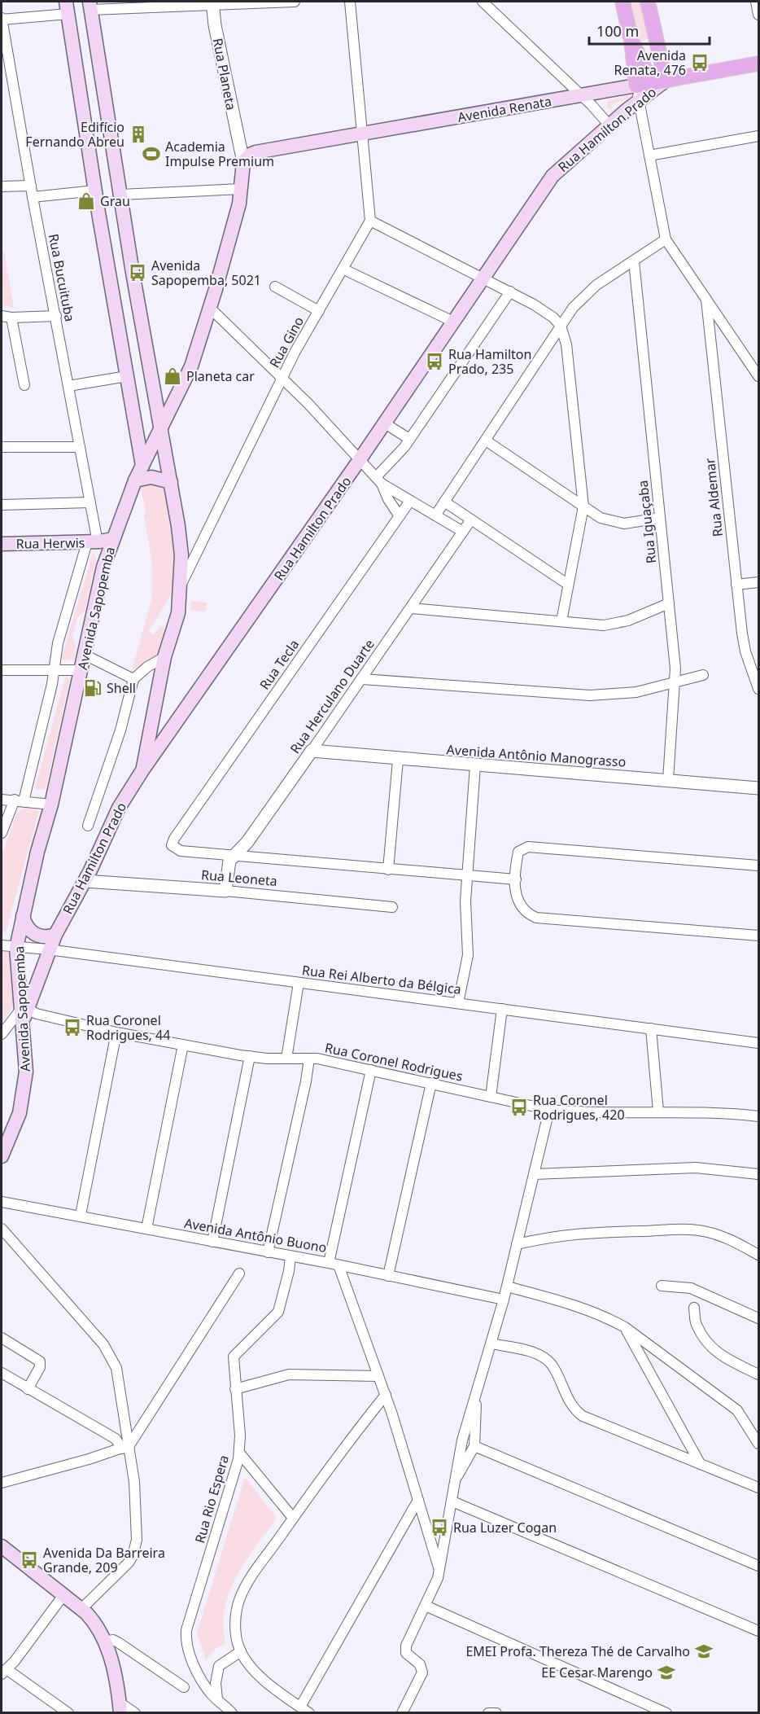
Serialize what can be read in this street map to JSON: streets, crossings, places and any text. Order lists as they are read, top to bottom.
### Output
{
  "streets": {
    "main road": [
      "Rua Planeta",
      "Avenida Renata",
      "Rua Hamilton Prado",
      "Rua Herwis",
      "Avenida Sapopemba"
    ],
    "street": [
      "Rua Bucuituba",
      "Rua Gino",
      "Rua Aldemar",
      "Rua Iguaçaba",
      "Rua Tecla",
      "Rua Herculano Duarte",
      "Avenida Antônio Manograsso",
      "Rua Leoneta",
      "Rua Rei Alberto da Bélgica",
      "Rua Coronel Rodrigues",
      "Avenida Antônio Buono",
      "Rua Rio Espera"
    ]
  },
  "crossings": [
    ["Rua Planeta", "Avenida Renata"],
    ["Avenida Renata", "Rua Hamilton Prado"],
    ["Rua Hamilton Prado", "Avenida Sapopemba"],
    ["Rua Hamilton Prado", "Rua Leoneta"],
    ["Rua Hamilton Prado", "Rua Rei Alberto da Bélgica"],
    ["Rua Hamilton Prado", "Rua Coronel Rodrigues"],
    ["Rua Bucuituba", "Rua Herwis"],
    ["Rua Bucuituba", "Avenida Sapopemba"],
    ["Rua Iguaçaba", "Avenida Antônio Manograsso"],
    ["Rua Herwis", "Avenida Sapopemba"],
    ["Avenida Sapopemba", "Rua Rei Alberto da Bélgica"],
    ["Avenida Sapopemba", "Rua Coronel Rodrigues"],
    ["Rua Tecla", "Rua Herculano Duarte"],
    ["Rua Herculano Duarte", "Avenida Antônio Manograsso"],
    ["Rua Herculano Duarte", "Rua Leoneta"],
    ["Avenida Antônio Buono", "Rua Rio Espera"]
  ],
  "places": {
    "bus stop": [
      "Avenida Renata, 476",
      "Avenida Sapopemba, 5021",
      "Rua Hamilton Prado, 235",
      "Rua Coronel Rodrigues, 44",
      "Rua Coronel Rodrigues, 420",
      "Rua Luzer Cogan",
      "Avenida Da Barreira Grande, 209"
    ],
    "building": ["Edifício Fernando Abreu"],
    "sports": ["Academia Impulse Premium"],
    "shop": ["Grau", "Planeta car"],
    "fuel station": ["Shell"],
    "school or university": ["EMEI Profa. Thereza Thé de Carvalho", "EE Cesar Marengo"]
  },
  "scale_bar": "100 m"
}
